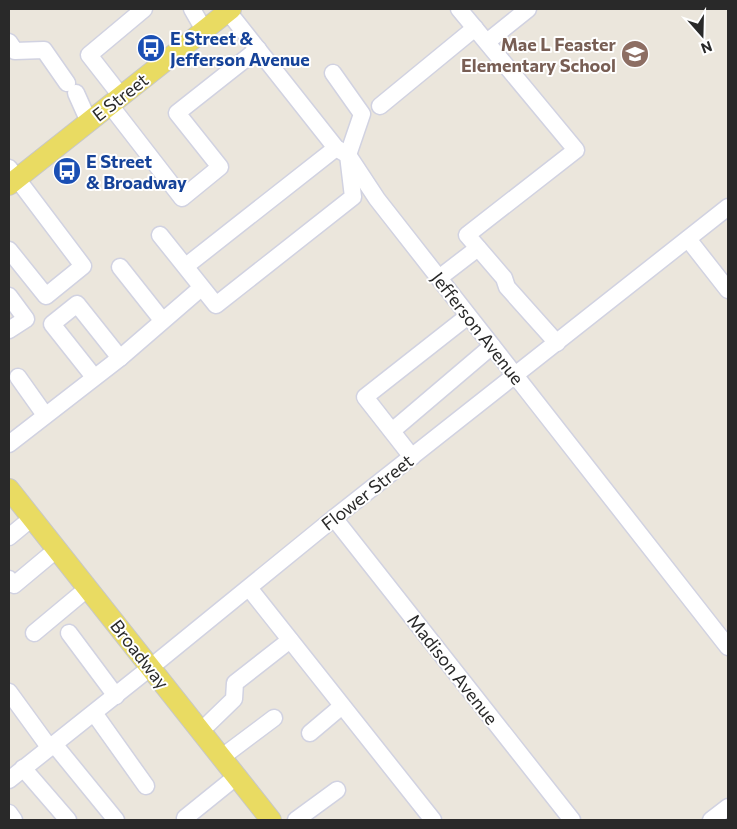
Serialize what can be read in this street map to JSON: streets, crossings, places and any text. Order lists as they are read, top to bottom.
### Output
{
  "streets": {
    "main road": ["E Street", "Broadway"],
    "street": ["Jefferson Avenue", "Flower Street", "Madison Avenue"]
  },
  "crossings": [
    ["E Street", "Jefferson Avenue"],
    ["Jefferson Avenue", "Flower Street"],
    ["Flower Street", "Broadway"],
    ["Flower Street", "Madison Avenue"]
  ],
  "places": {
    "bus stop": ["E Street & Jefferson Avenue", "E Street & Broadway"],
    "school or university": ["Mae L Feaster Elementary School"]
  },
  "north": "bottom"
}
